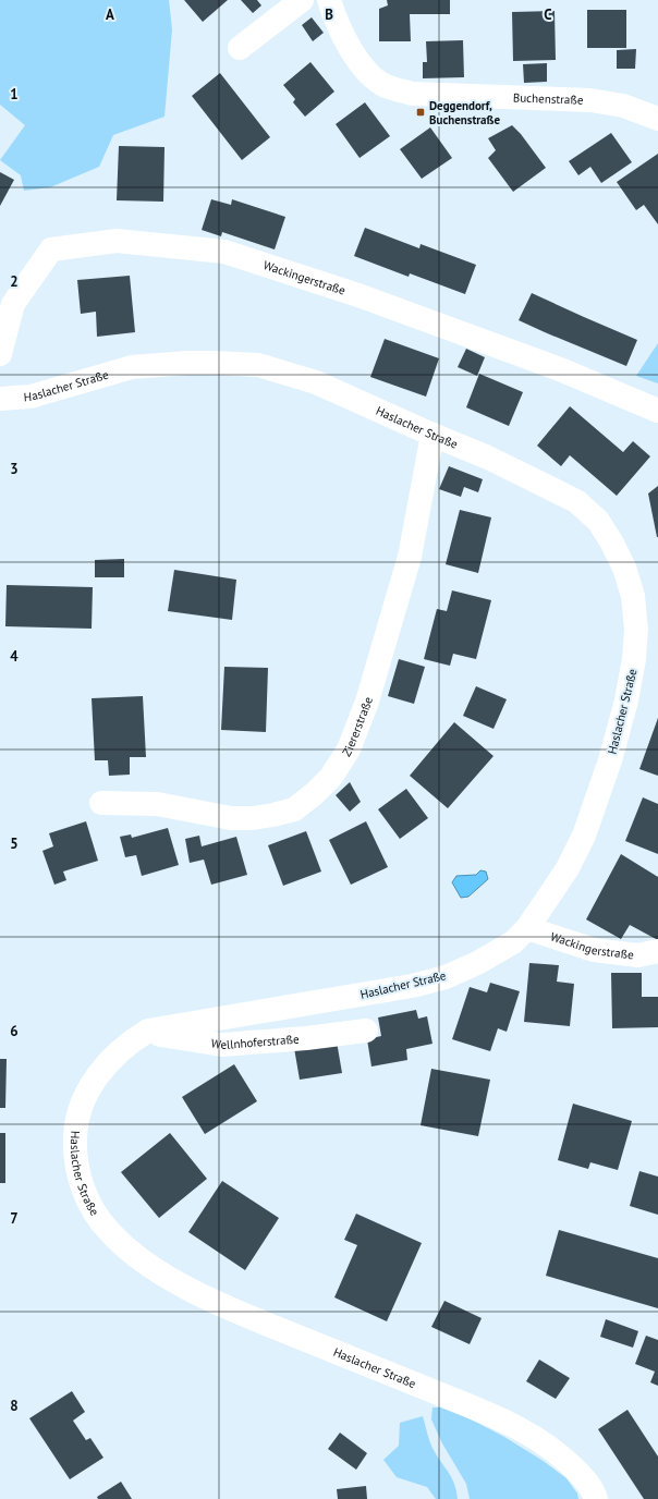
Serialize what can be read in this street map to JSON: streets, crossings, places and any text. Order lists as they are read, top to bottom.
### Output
{
  "streets": {
    "street": [
      "Buchenstraße",
      "Wackingerstraße",
      "Haslacher Straße",
      "Ziererstraße",
      "Wellnhoferstraße"
    ]
  },
  "crossings": [
    ["Wackingerstraße", "Haslacher Straße"],
    ["Haslacher Straße", "Ziererstraße"],
    ["Haslacher Straße", "Wellnhoferstraße"]
  ],
  "places": {
    "transit": ["Deggendorf, Buchenstraße"]
  },
  "grid": {
    "columns": ["A", "B", "C"],
    "rows": [
      "1",
      "2",
      "3",
      "4",
      "5",
      "6",
      "7",
      "8"
    ]
  }
}
